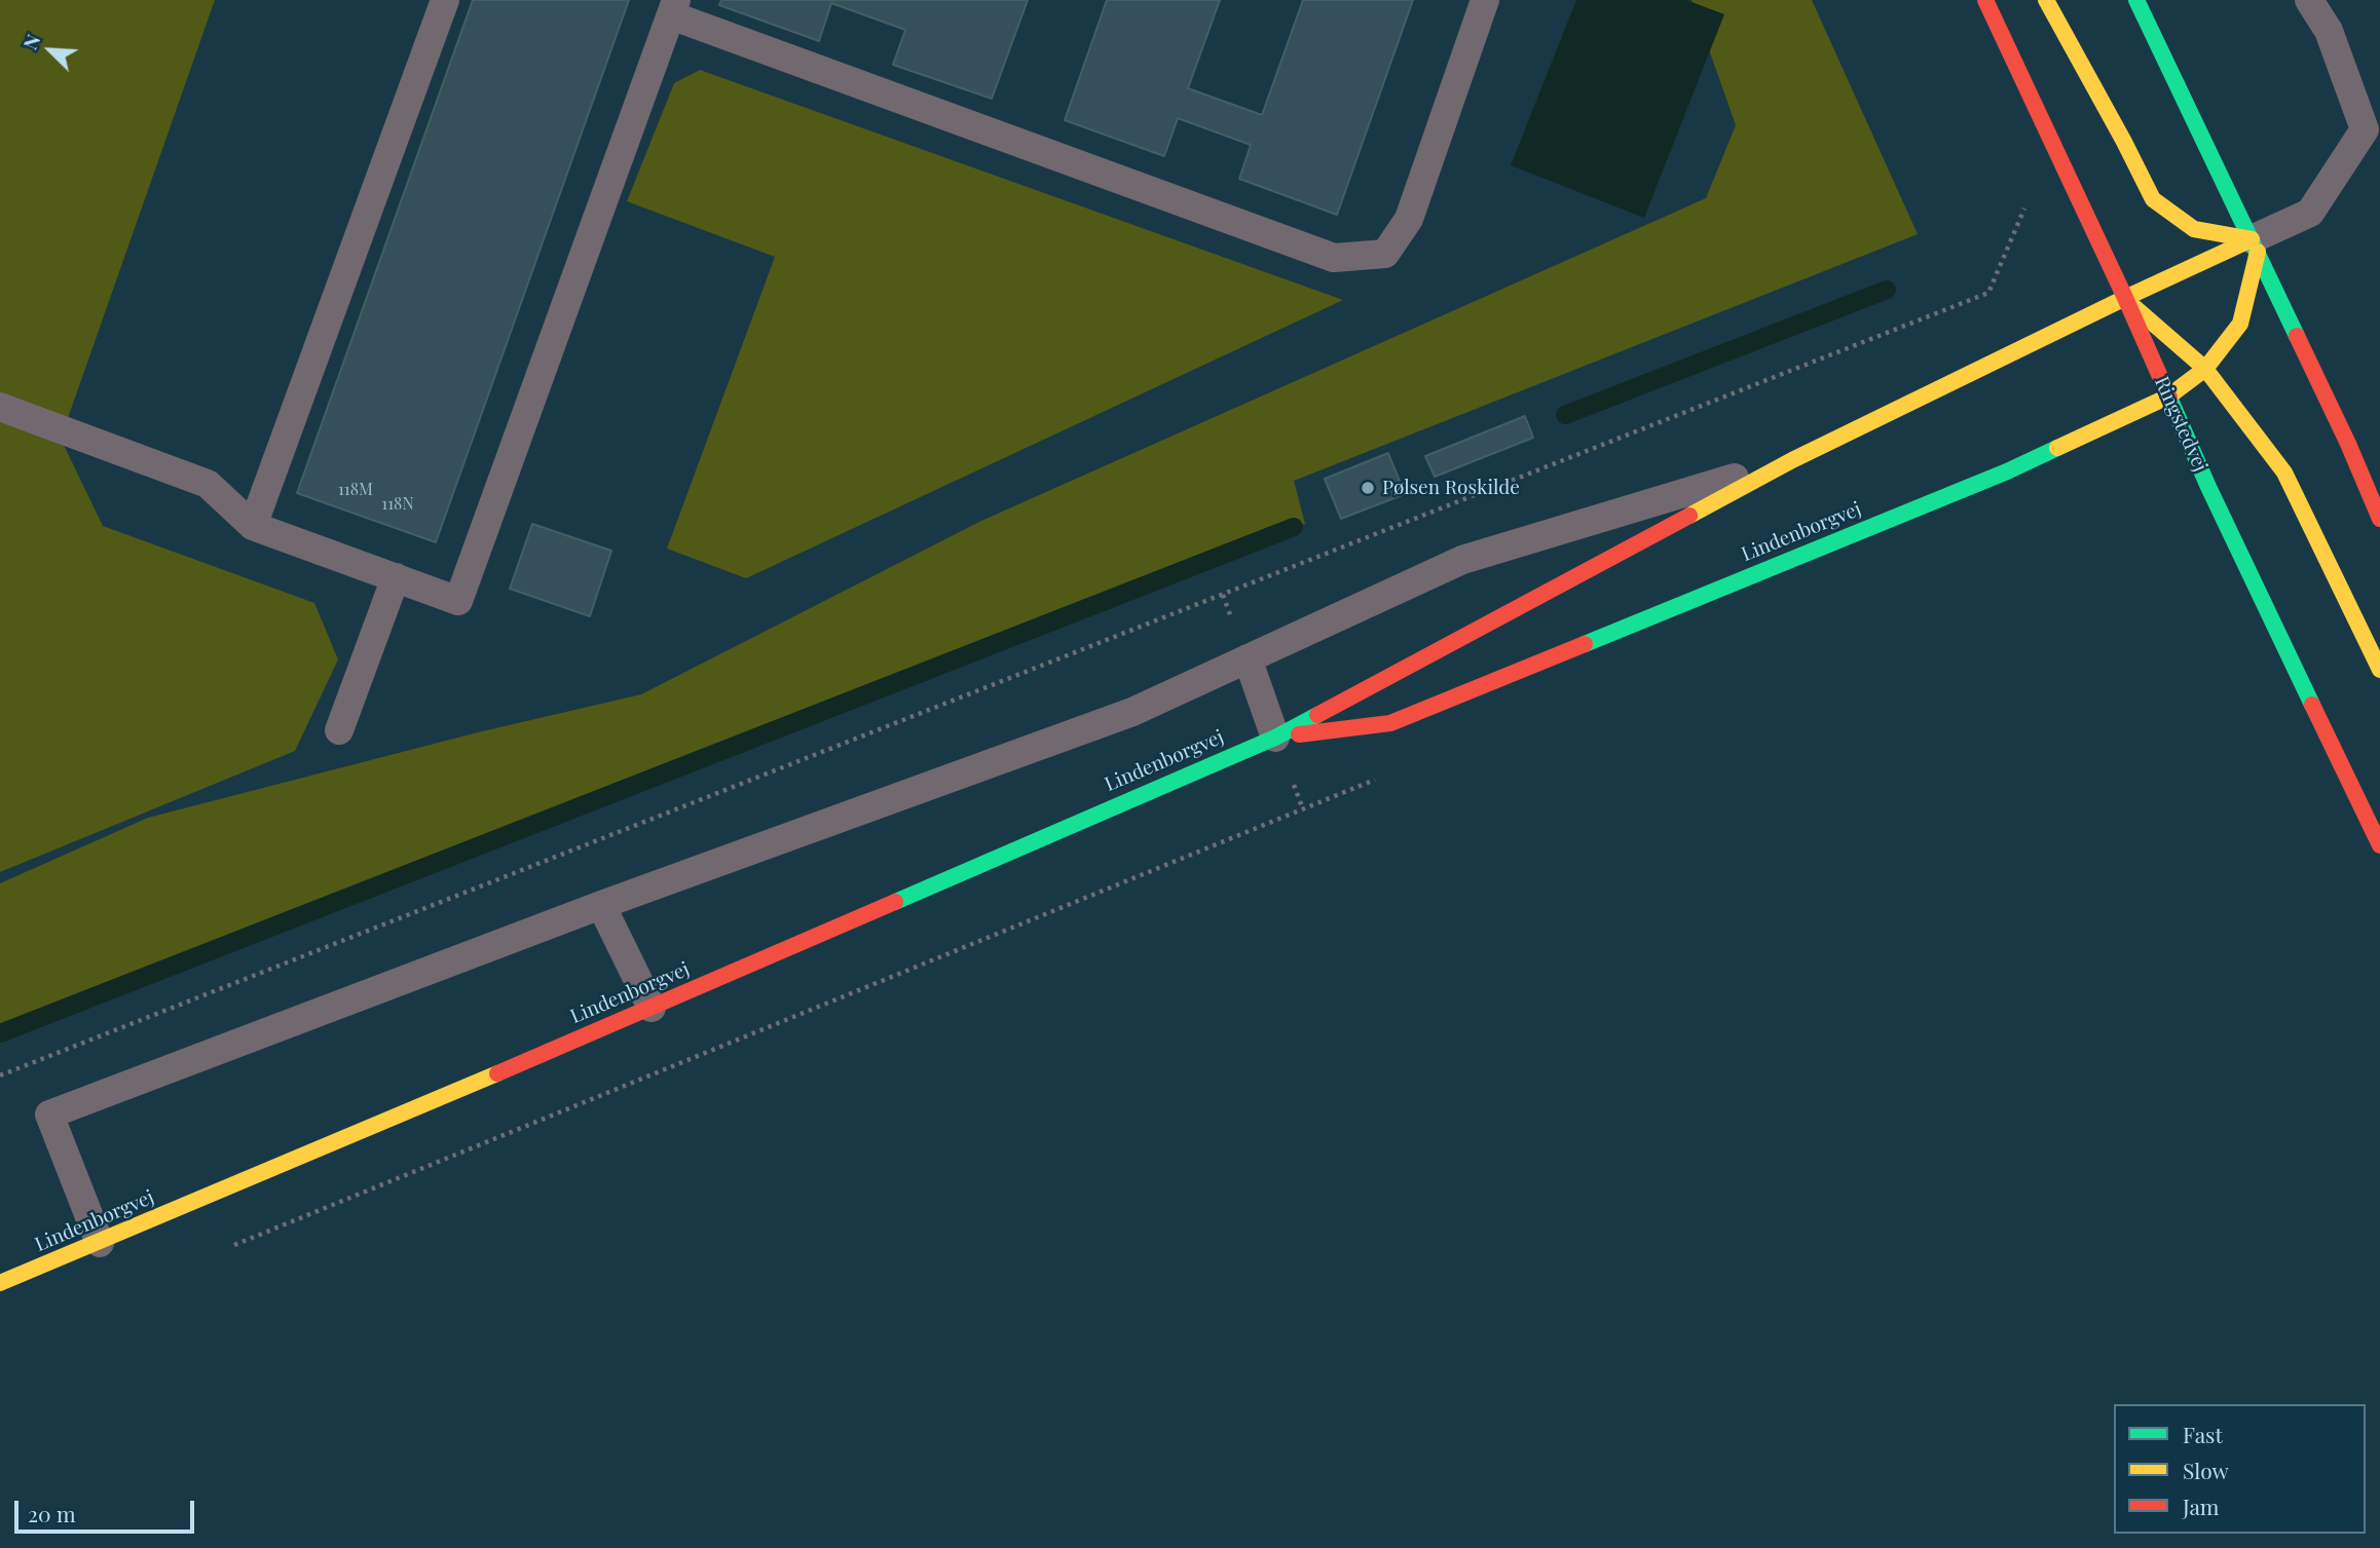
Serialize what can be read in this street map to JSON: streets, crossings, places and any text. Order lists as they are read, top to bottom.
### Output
{
  "streets": {
    "main road": ["Ringstedvej", "Lindenborgvej"]
  },
  "crossings": [
    ["Ringstedvej", "Lindenborgvej"]
  ],
  "places": ["Pølsen Roskilde"],
  "house_numbers": ["118M", "118N"],
  "legend": ["Fast", "Slow", "Jam"],
  "scale_bar": "20 m",
  "north": "top left"
}
